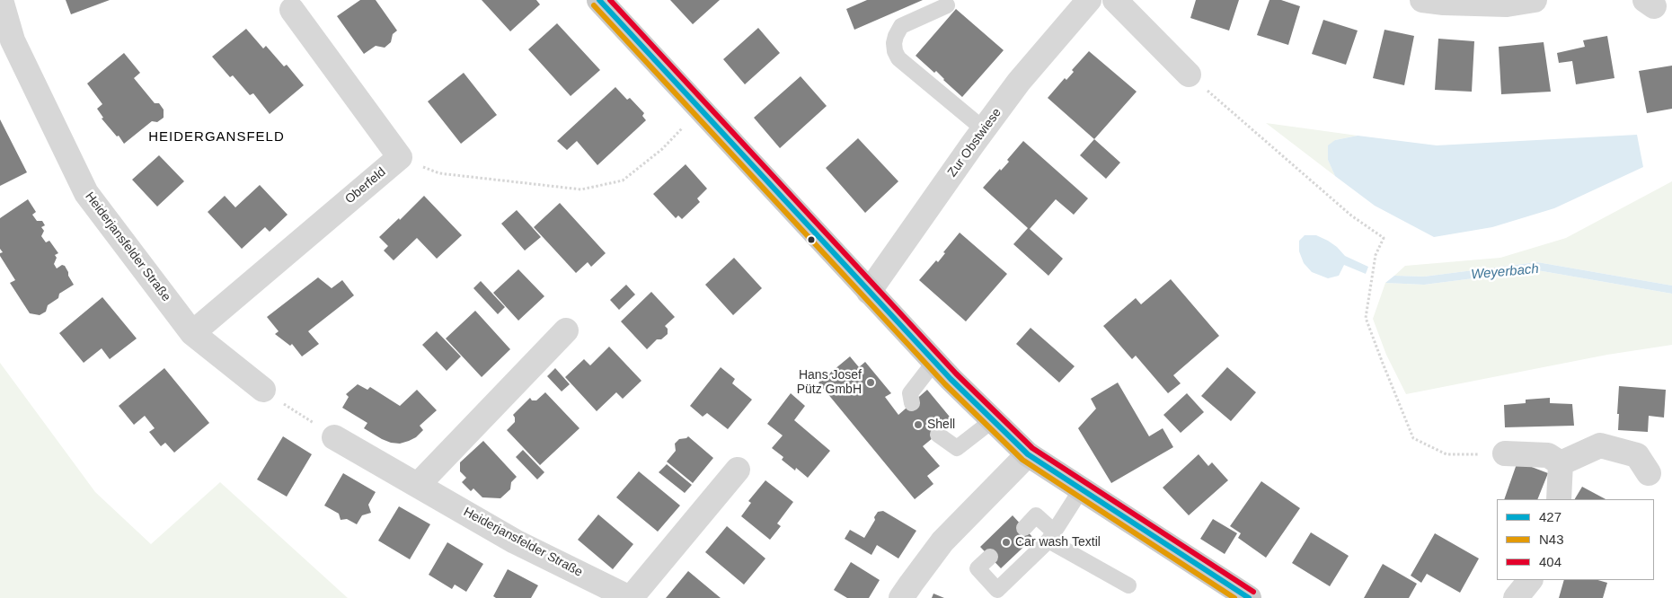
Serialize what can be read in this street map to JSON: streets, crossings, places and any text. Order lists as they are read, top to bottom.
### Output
{
  "streets": {
    "street": ["Zur Obstwiese", "Oberfeld", "Heiderjansfelder Straße"]
  },
  "crossings": [
    ["Oberfeld", "Heiderjansfelder Straße"]
  ],
  "districts": ["HEIDERGANSFELD"],
  "water": ["Weyerbach"],
  "places": ["Hans Josef Pütz GmbH", "Shell", "Car wash Textil"],
  "lines": ["transit line 427", "transit line 404", "transit line N43"],
  "legend": ["427", "N43", "404"]
}
